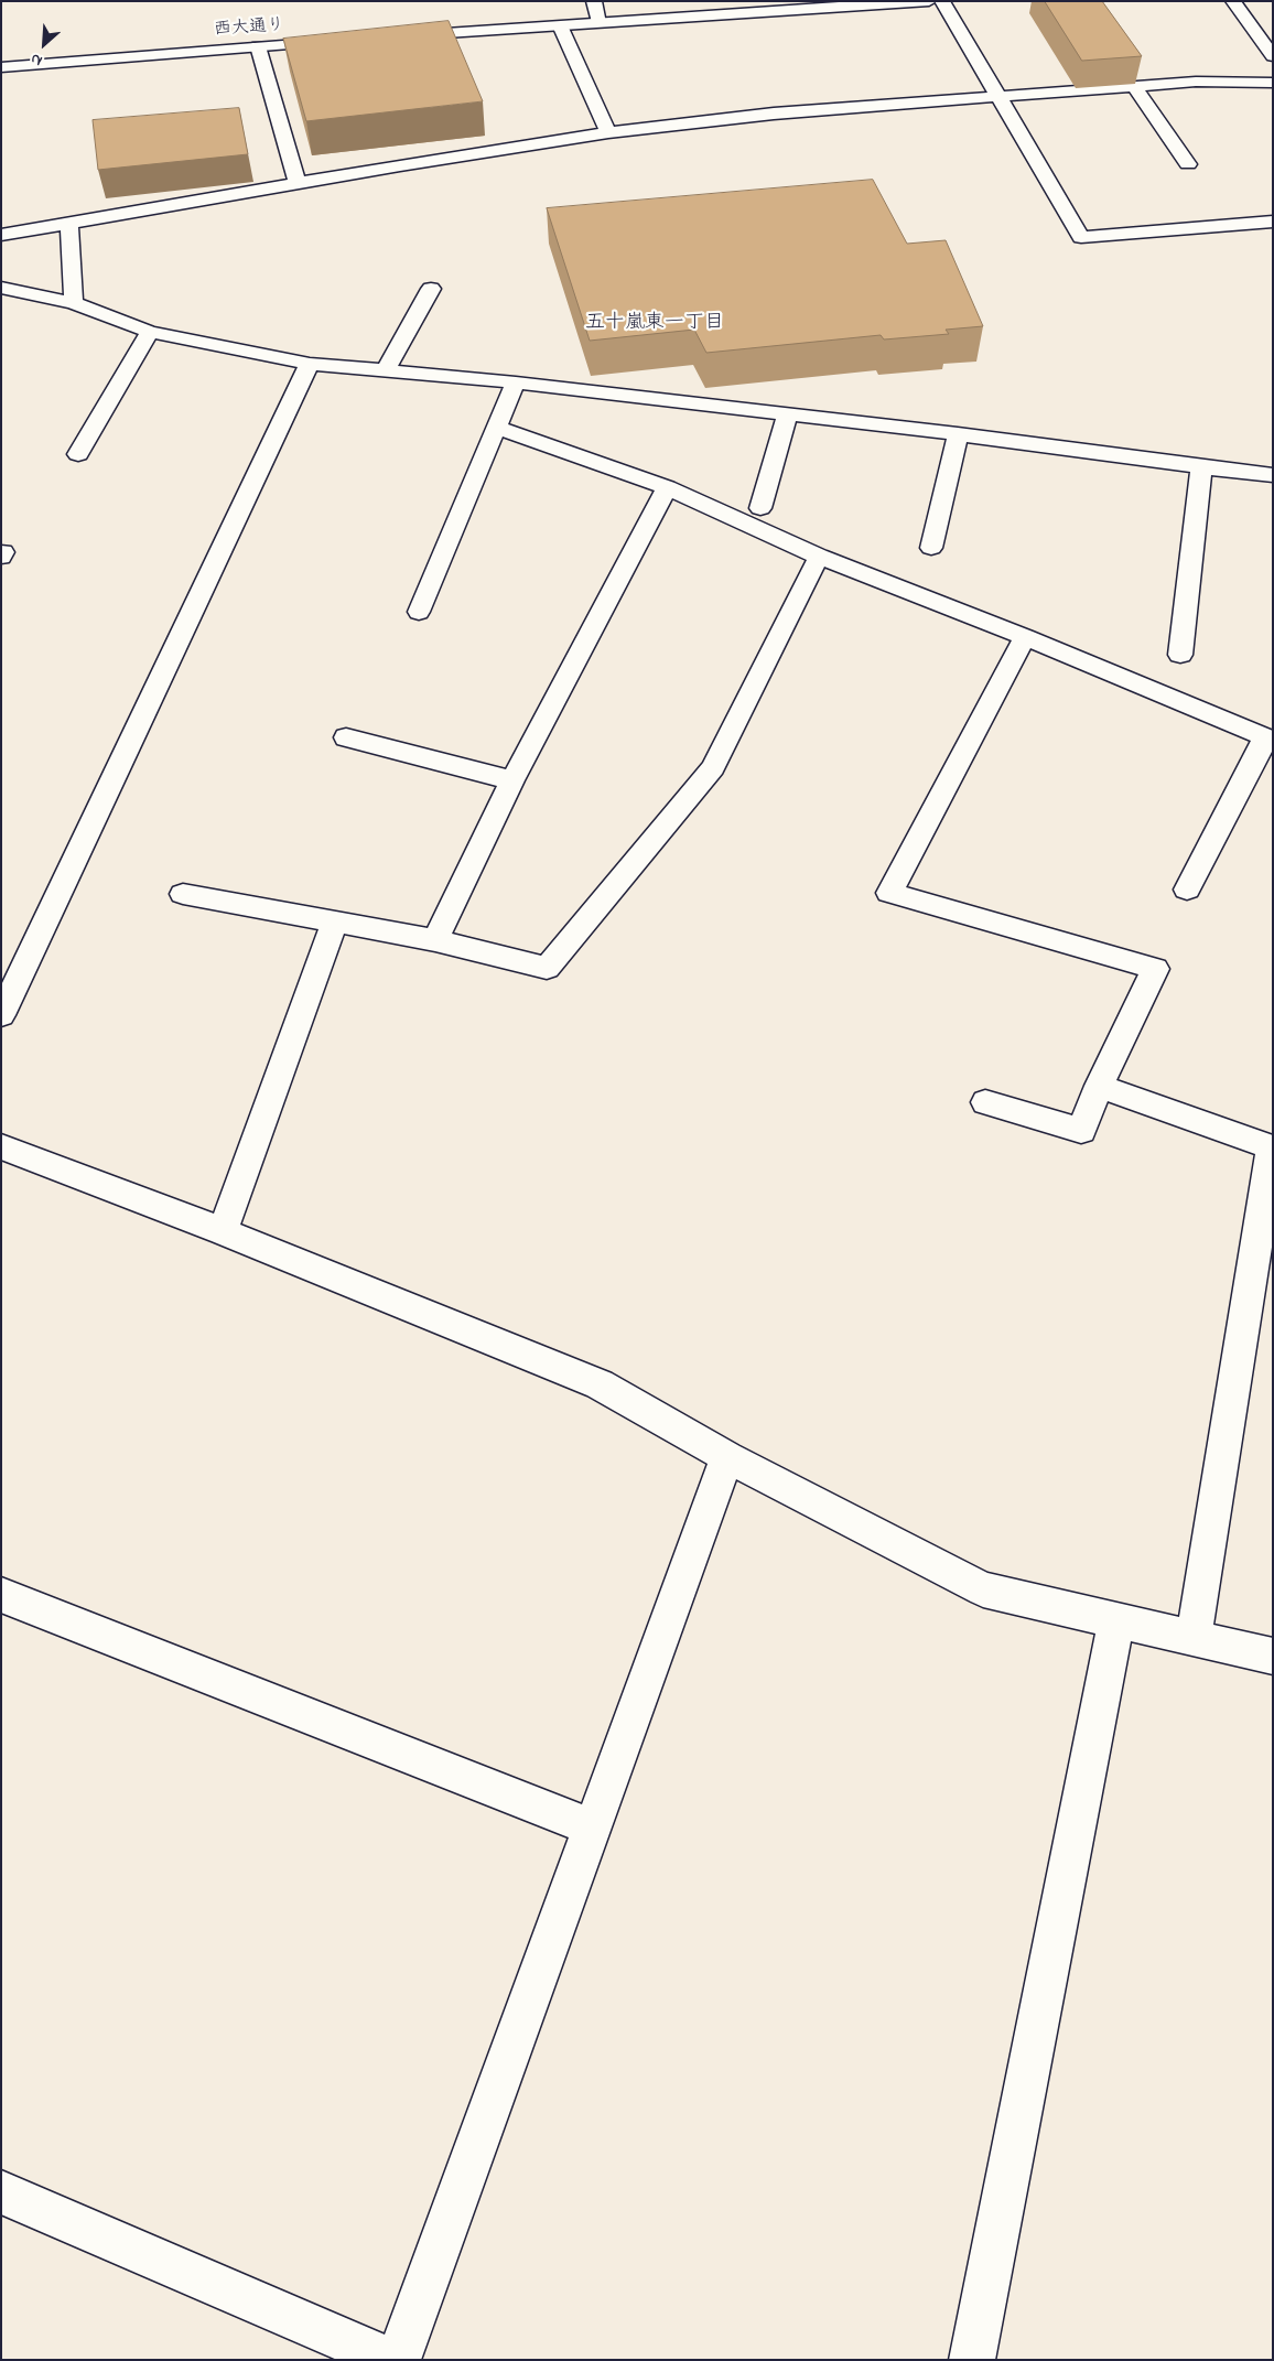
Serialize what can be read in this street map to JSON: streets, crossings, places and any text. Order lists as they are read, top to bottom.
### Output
{
  "streets": {
    "street": ["西大通り"]
  },
  "districts": ["五十嵐東一丁目"],
  "north": "bottom left"
}
